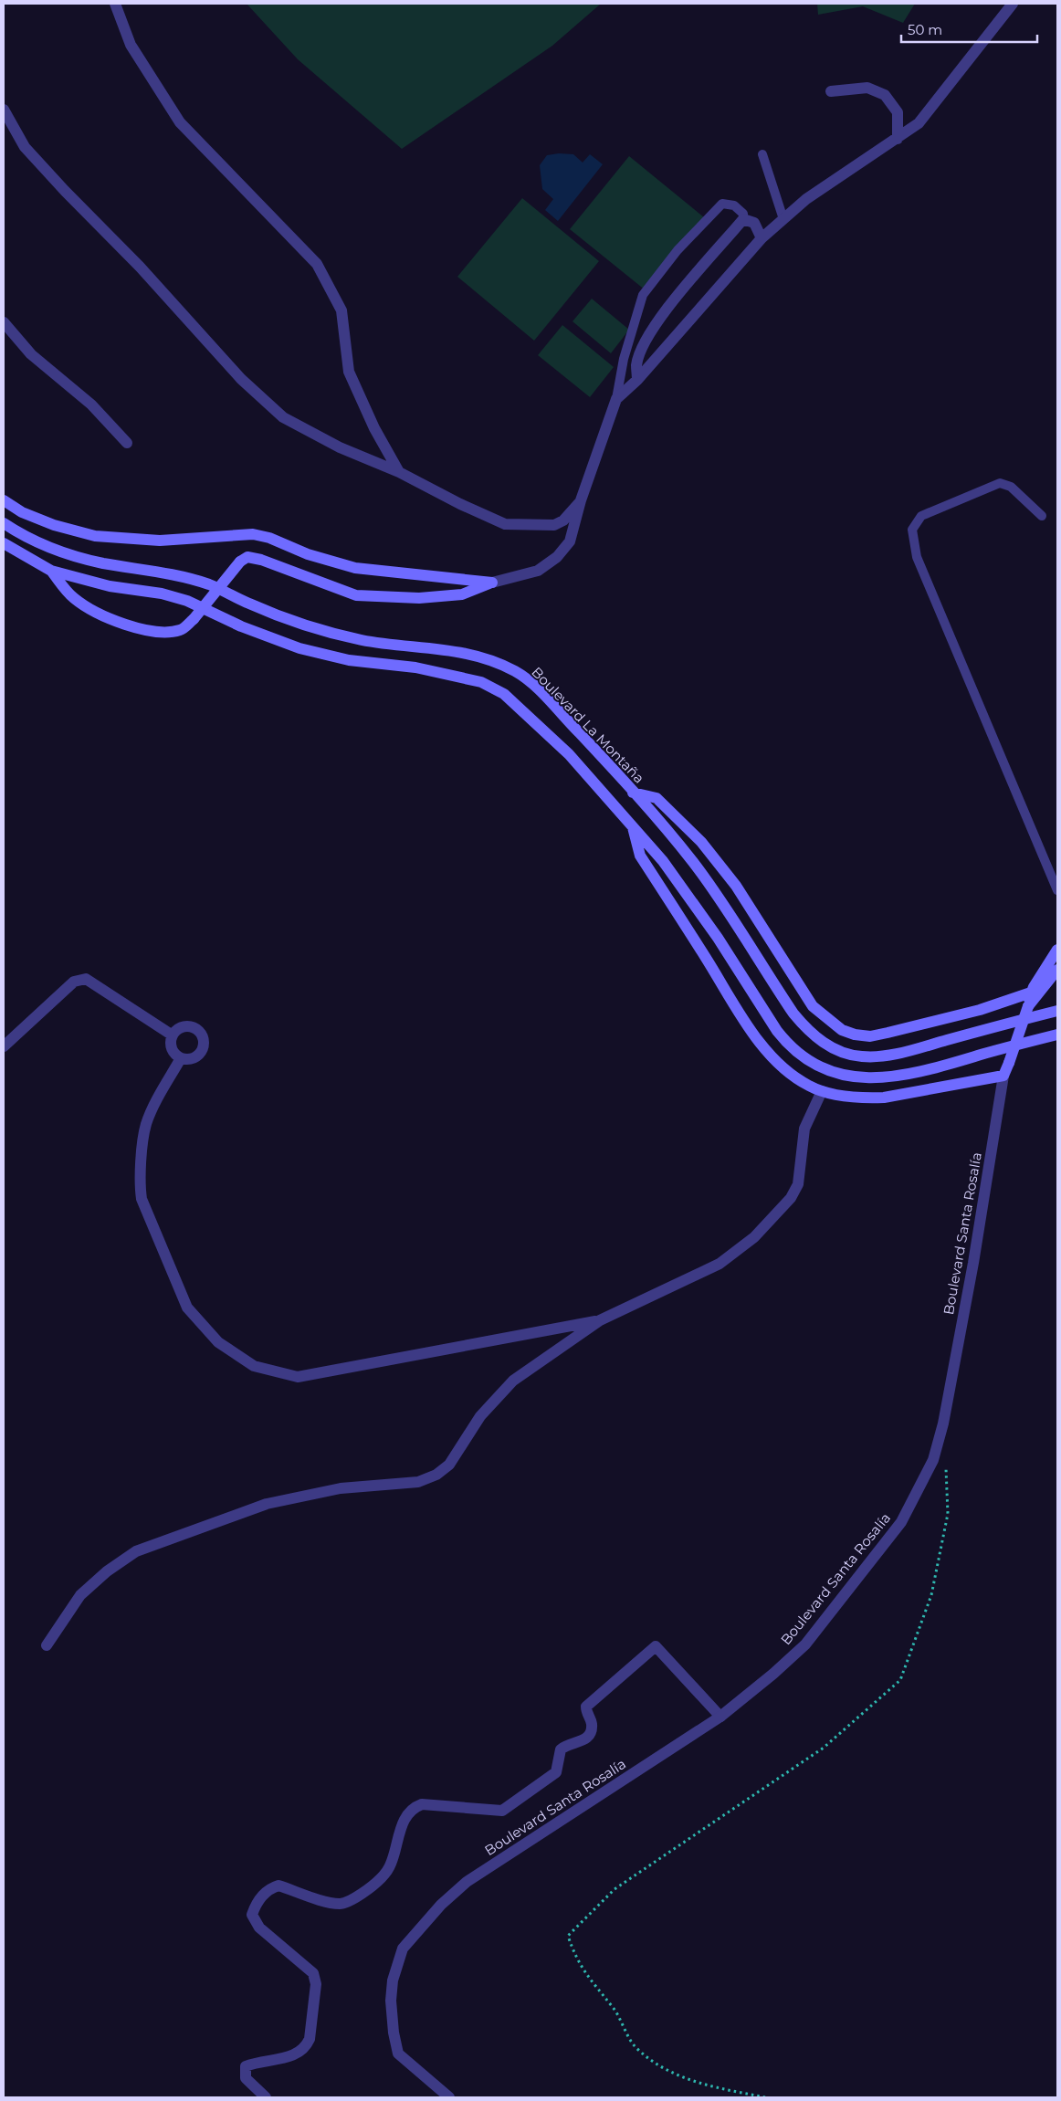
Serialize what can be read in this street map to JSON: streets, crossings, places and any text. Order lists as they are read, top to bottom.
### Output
{
  "streets": {
    "main road": ["Boulevard La Montaña", "Boulevard Santa Rosalía"]
  },
  "scale_bar": "50 m"
}
